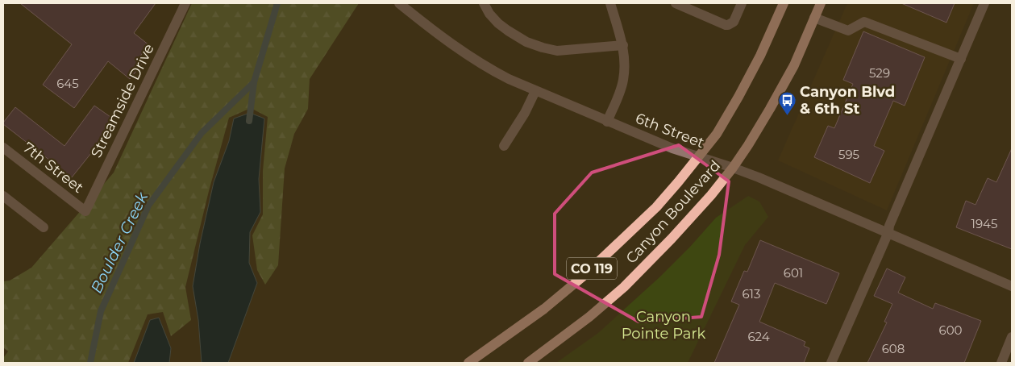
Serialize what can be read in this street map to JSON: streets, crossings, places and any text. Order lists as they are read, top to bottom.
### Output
{
  "streets": {
    "main road": ["Canyon Boulevard", "CO 119"],
    "street": ["Streamside Drive", "6th Street", "7th Street"]
  },
  "crossings": [
    ["Streamside Drive", "7th Street"],
    ["6th Street", "Canyon Boulevard"]
  ],
  "water": ["Boulder Creek"],
  "parks": ["Canyon Pointe Park"],
  "places": {
    "bus stop": ["Canyon Blvd & 6th St"]
  },
  "house_numbers": [
    "529",
    "645",
    "595",
    "1945",
    "601",
    "613",
    "600",
    "624",
    "608"
  ]
}
